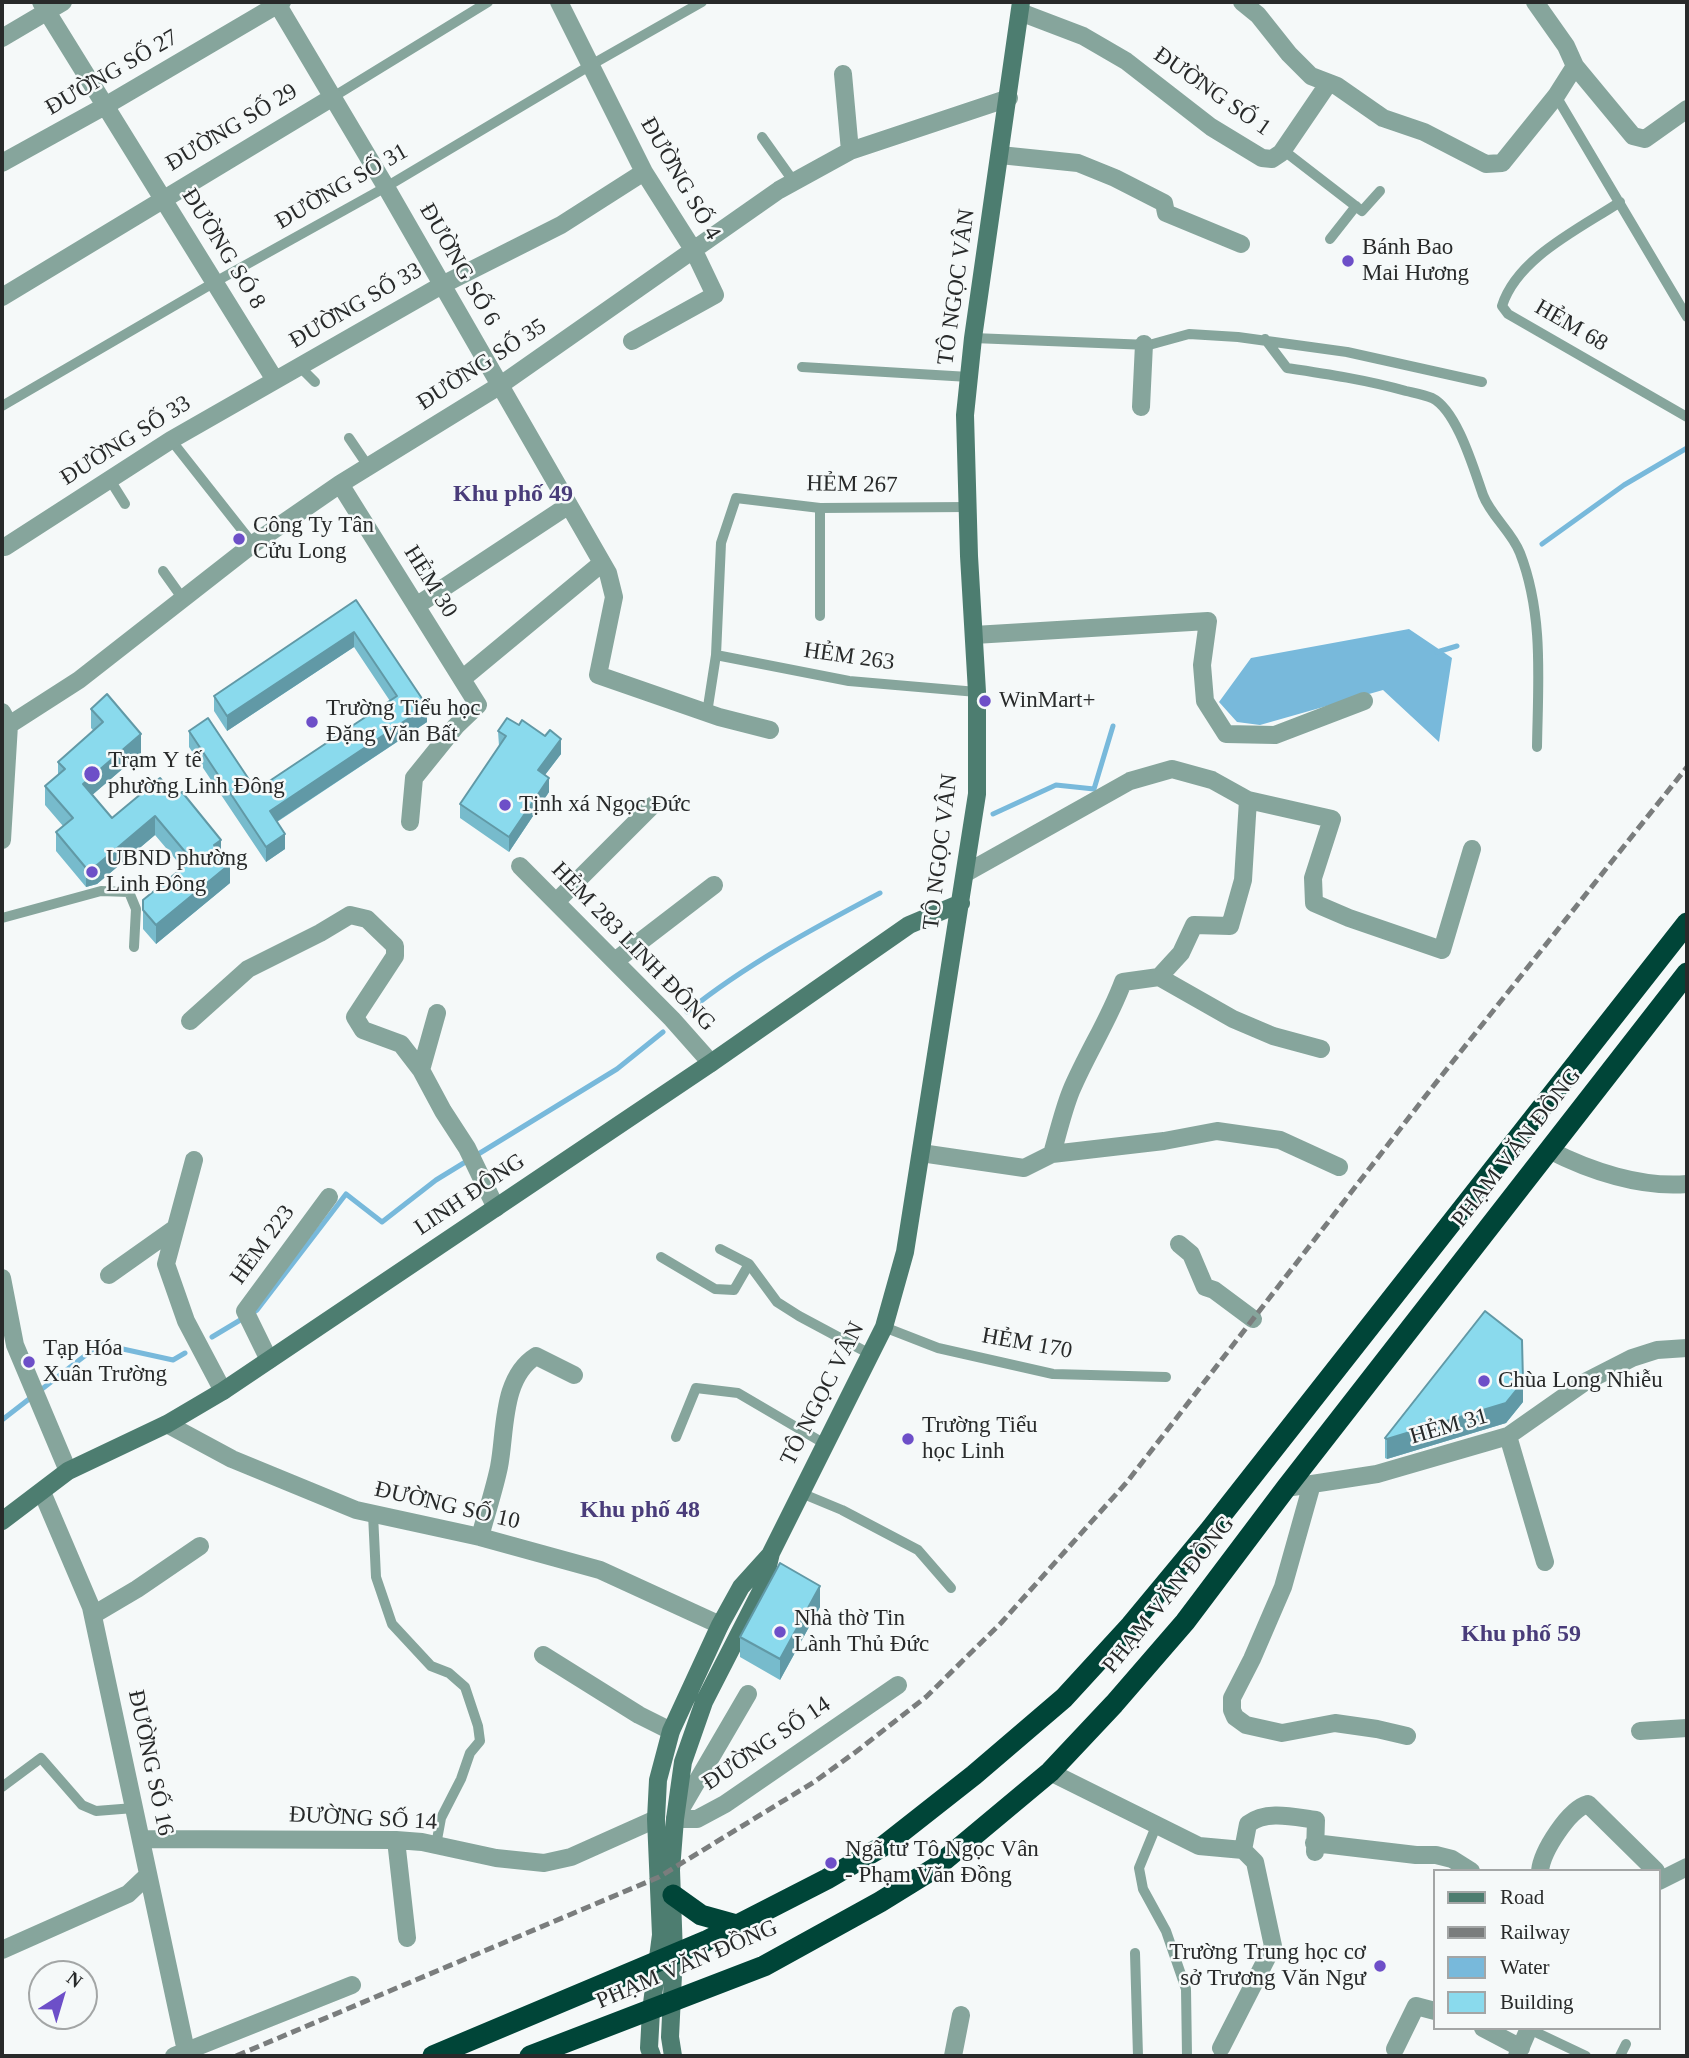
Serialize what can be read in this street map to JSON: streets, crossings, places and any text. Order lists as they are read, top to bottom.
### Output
{
  "streets": {
    "highway": ["PHẠM VĂN ĐỒNG"],
    "main road": ["TÔ NGỌC VÂN", "LINH ĐÔNG"],
    "street": [
      "ĐƯỜNG SỐ 27",
      "ĐƯỜNG SỐ 1",
      "ĐƯỜNG SỐ 29",
      "ĐƯỜNG SỐ 4",
      "ĐƯỜNG SÓ 8",
      "ĐƯỜNG SỐ 6",
      "ĐƯỜNG SỐ 33",
      "ĐƯỜNG SỐ 35",
      "HẺM 30",
      "HẺM 283 LINH ĐÔNG",
      "HẺM 223",
      "HẺM 31",
      "ĐƯỜNG SỐ 10",
      "ĐƯỜNG SỐ 14",
      "ĐƯỜNG SỐ 16"
    ],
    "lane": [
      "ĐƯỜNG SỐ 31",
      "HẺM 68",
      "HẺM 267",
      "HẺM 263",
      "HẺM 170"
    ]
  },
  "crossings": [
    ["ĐƯỜNG SỐ 27", "ĐƯỜNG SÓ 8"],
    ["ĐƯỜNG SỐ 27", "ĐƯỜNG SỐ 6"],
    ["ĐƯỜNG SỐ 1", "TÔ NGỌC VÂN"],
    ["ĐƯỜNG SỐ 29", "ĐƯỜNG SÓ 8"],
    ["ĐƯỜNG SỐ 29", "ĐƯỜNG SỐ 6"],
    ["ĐƯỜNG SỐ 4", "ĐƯỜNG SỐ 31"],
    ["ĐƯỜNG SỐ 4", "ĐƯỜNG SỐ 33"],
    ["ĐƯỜNG SỐ 4", "ĐƯỜNG SỐ 35"],
    ["ĐƯỜNG SỐ 31", "ĐƯỜNG SÓ 8"],
    ["ĐƯỜNG SỐ 31", "ĐƯỜNG SỐ 6"],
    ["ĐƯỜNG SÓ 8", "ĐƯỜNG SỐ 33"],
    ["ĐƯỜNG SỐ 6", "ĐƯỜNG SỐ 33"],
    ["ĐƯỜNG SỐ 6", "ĐƯỜNG SỐ 35"],
    ["TÔ NGỌC VÂN", "ĐƯỜNG SỐ 35"],
    ["TÔ NGỌC VÂN", "HẺM 267"],
    ["TÔ NGỌC VÂN", "HẺM 263"],
    ["TÔ NGỌC VÂN", "PHẠM VĂN ĐỒNG"],
    ["TÔ NGỌC VÂN", "LINH ĐÔNG"],
    ["TÔ NGỌC VÂN", "HẺM 170"],
    ["TÔ NGỌC VÂN", "ĐƯỜNG SỐ 10"],
    ["TÔ NGỌC VÂN", "ĐƯỜNG SỐ 14"],
    ["ĐƯỜNG SỐ 35", "HẺM 30"],
    ["HẺM 267", "HẺM 263"],
    ["HẺM 283 LINH ĐÔNG", "LINH ĐÔNG"],
    ["PHẠM VĂN ĐỒNG", "HẺM 31"],
    ["LINH ĐÔNG", "HẺM 223"],
    ["LINH ĐÔNG", "ĐƯỜNG SỐ 10"],
    ["LINH ĐÔNG", "ĐƯỜNG SỐ 16"],
    ["ĐƯỜNG SỐ 14", "ĐƯỜNG SỐ 16"]
  ],
  "districts": ["Khu phố 49", "Khu phố 48", "Khu phố 59"],
  "places": [
    "Bánh Bao Mai Hương",
    "Công Ty Tân Cửu Long",
    "WinMart+",
    "Trường Tiểu học Đặng Văn Bất",
    "Trạm Y tế phường Linh Đông",
    "Tịnh xá Ngọc Đức",
    "UBND phường Linh Đông",
    "Tạp Hóa Xuân Trường",
    "Chùa Long Nhiễu",
    "Trường Tiểu học Linh",
    "Nhà thờ Tin Lành Thủ Đức",
    "Ngã tư Tô Ngọc Vân - Phạm Văn Đồng",
    "Trường Trung học cơ sở Trương Văn Ngư"
  ],
  "legend": [
    "Road",
    "Railway",
    "Water",
    "Building"
  ],
  "north": "top right"
}
